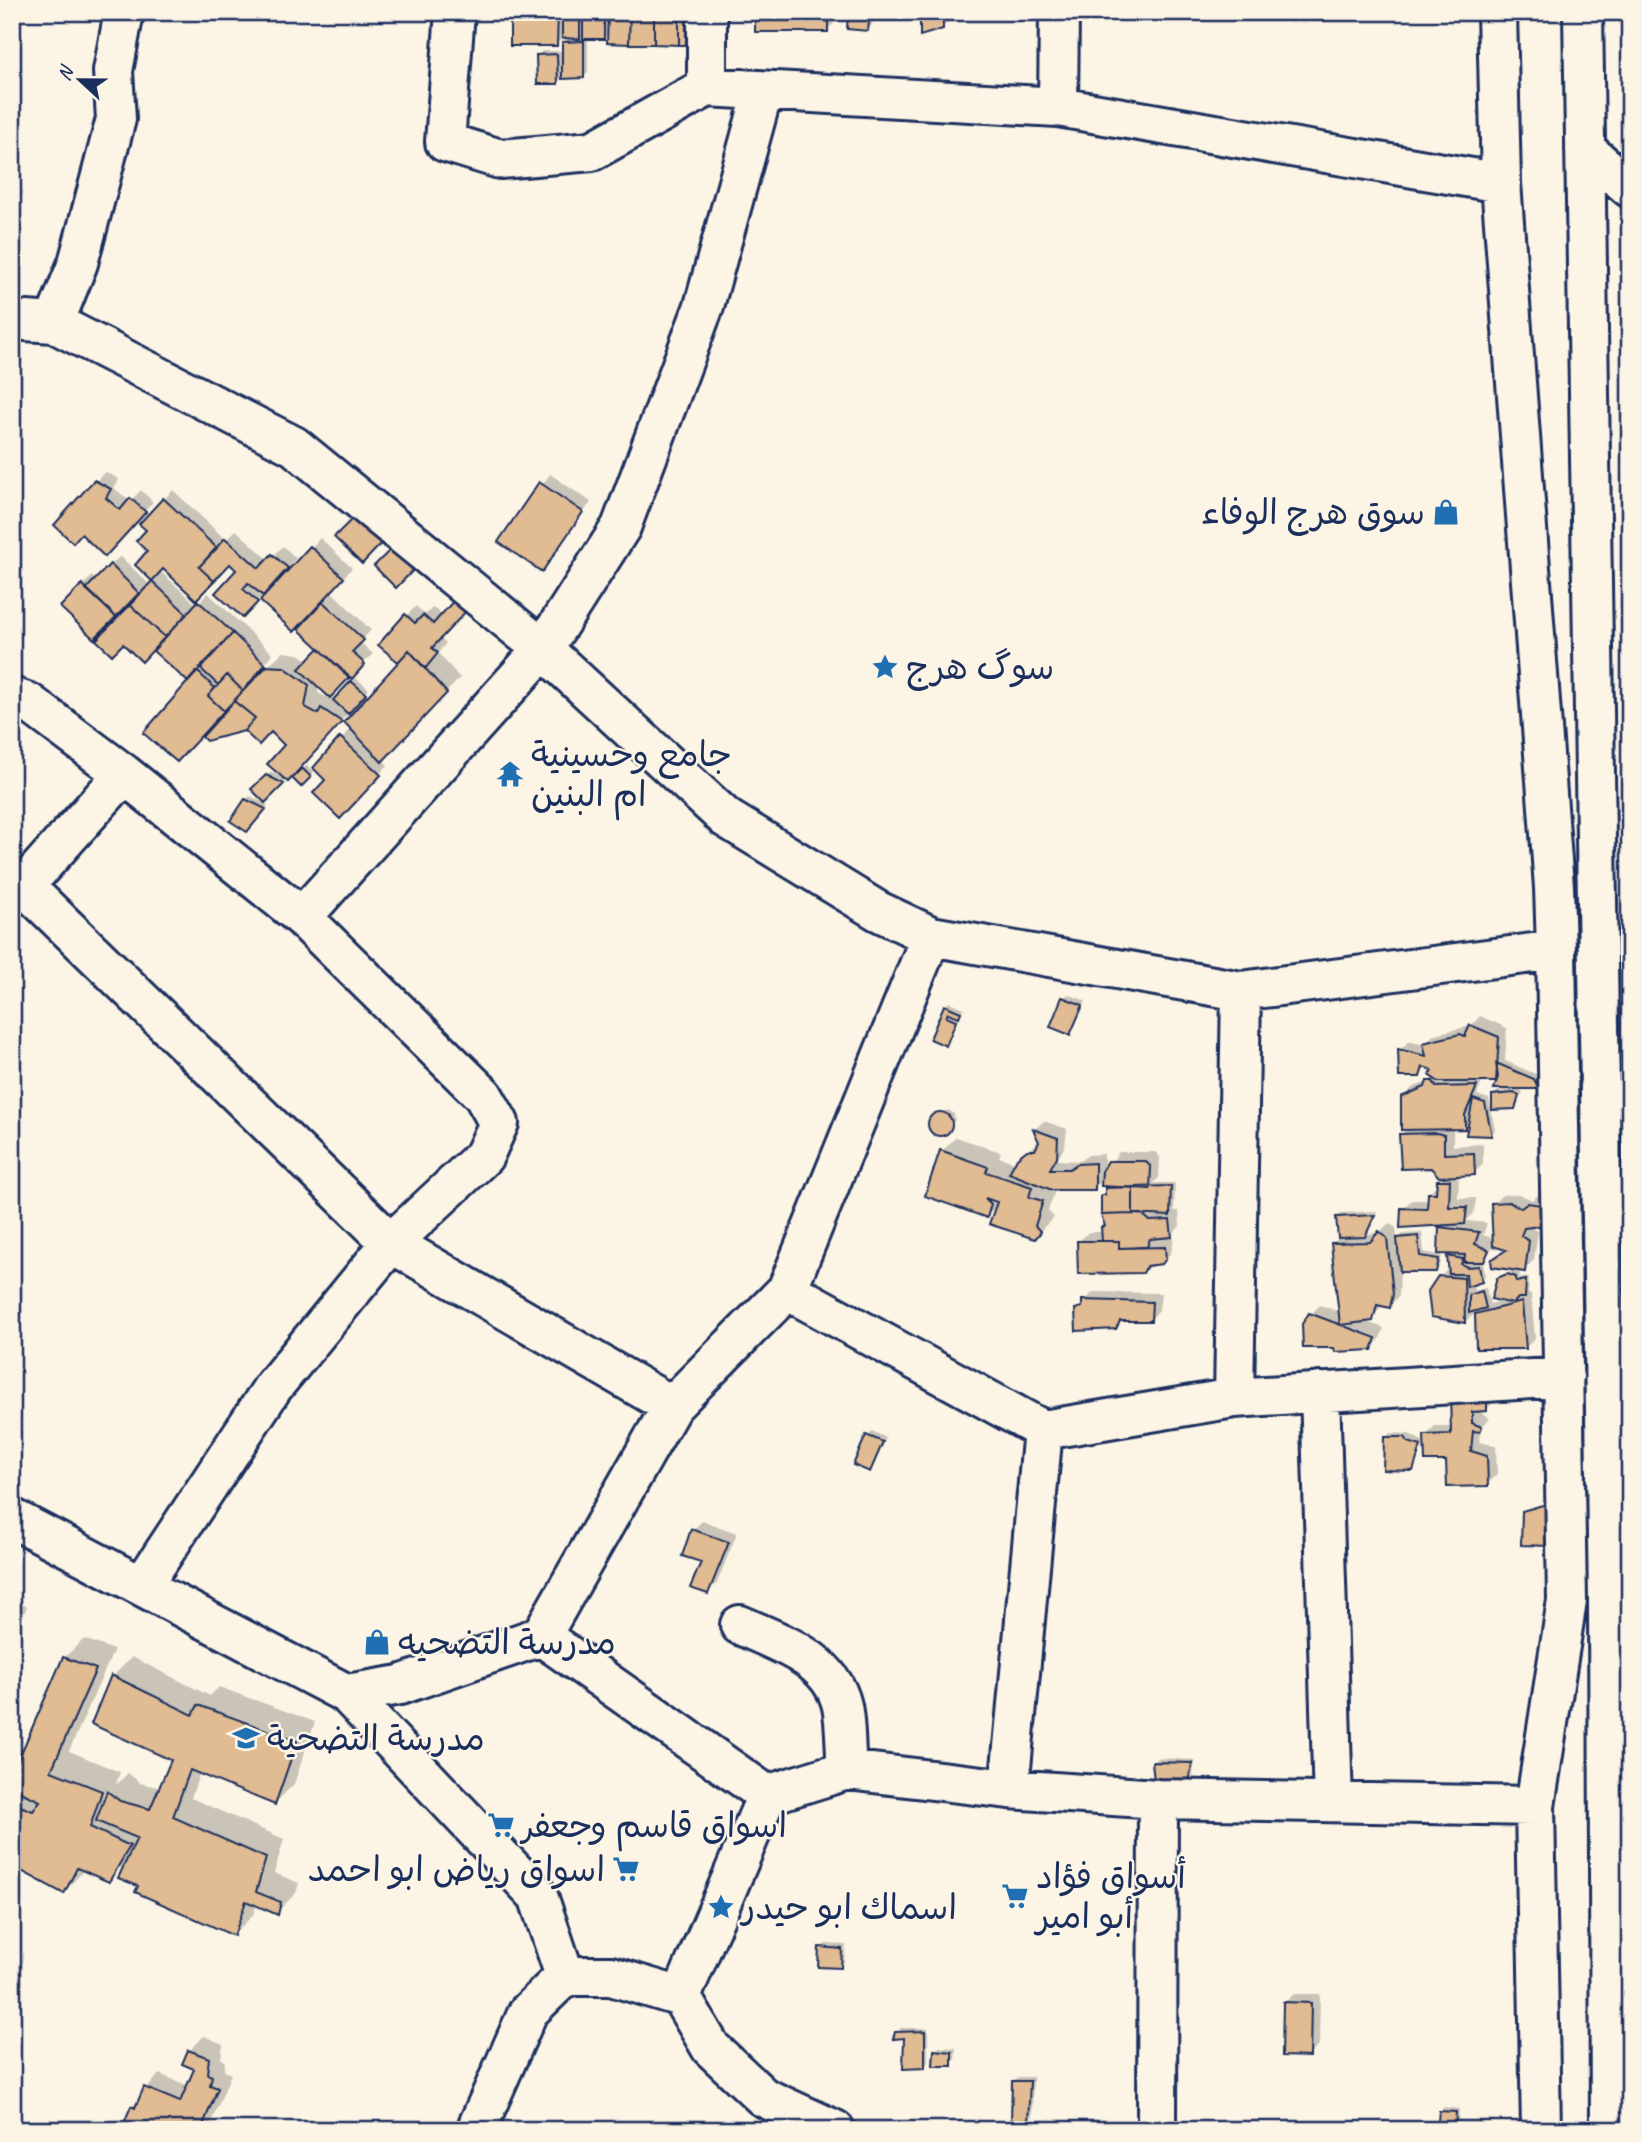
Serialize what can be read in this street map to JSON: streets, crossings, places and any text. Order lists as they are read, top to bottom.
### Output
{
  "places": {
    "shop": ["سوق هرج الوفاء", "مدرسة التضحيه"],
    "place": ["سوگ هرج", "اسماك ابو حيدر"],
    "temple": ["جامع وحسينية ام البنين"],
    "school or university": ["مدرسة التضحية"],
    "supermarket": ["اسواق قاسم وجعفر", "اسواق رياض ابو احمد", "أسواق فؤاد أبو امير"]
  },
  "north": "left"
}
